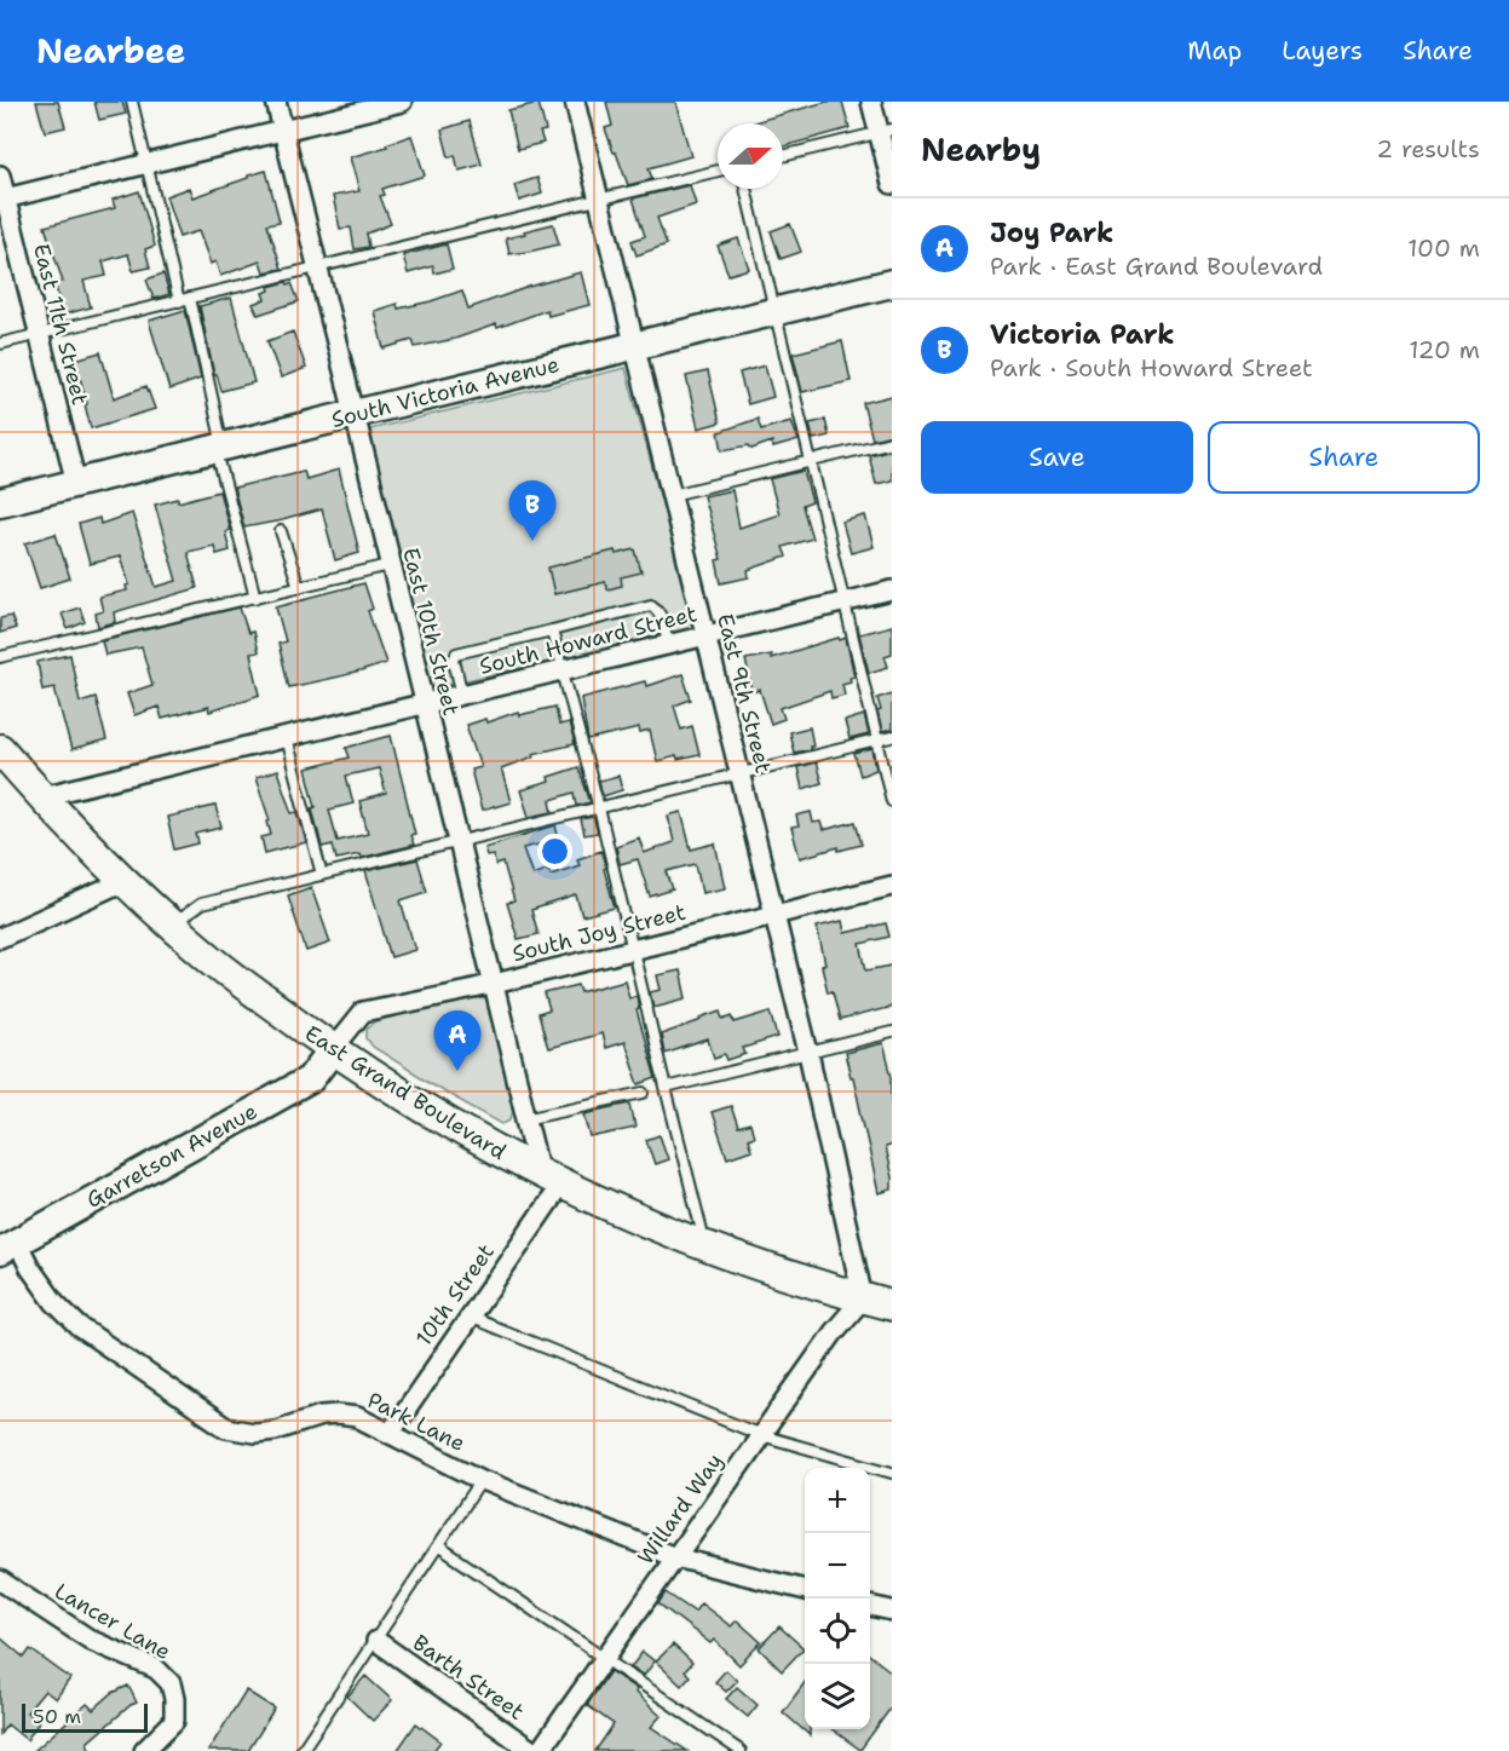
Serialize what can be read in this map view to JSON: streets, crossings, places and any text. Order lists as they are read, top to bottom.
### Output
{
  "streets": {
    "main road": ["East Grand Boulevard"],
    "street": [
      "East 11th Street",
      "South Victoria Avenue",
      "East 10th Street",
      "South Howard Street",
      "East 9th Street",
      "South Joy Street",
      "Garretson Avenue",
      "10th Street",
      "Park Lane",
      "Willard Way",
      "Lancer Lane",
      "Barth Street"
    ]
  },
  "crossings": [
    ["East 11th Street", "South Victoria Avenue"],
    ["South Victoria Avenue", "East 10th Street"],
    ["South Victoria Avenue", "East 9th Street"],
    ["East 10th Street", "South Howard Street"],
    ["East 10th Street", "South Joy Street"],
    ["East 10th Street", "East Grand Boulevard"],
    ["East 10th Street", "10th Street"],
    ["South Howard Street", "East 9th Street"],
    ["South Howard Street", "East Grand Boulevard"],
    ["East 9th Street", "South Joy Street"],
    ["East 9th Street", "East Grand Boulevard"],
    ["East 9th Street", "Willard Way"],
    ["South Joy Street", "East Grand Boulevard"],
    ["South Joy Street", "Garretson Avenue"],
    ["East Grand Boulevard", "Garretson Avenue"],
    ["East Grand Boulevard", "10th Street"],
    ["East Grand Boulevard", "Willard Way"],
    ["Garretson Avenue", "Park Lane"],
    ["10th Street", "Park Lane"],
    ["Park Lane", "Willard Way"]
  ],
  "scale_bar": "50 m",
  "north": "right",
  "page": {
    "header": "Nearbee",
    "nav": ["Map", "Layers", "Share"],
    "heading": ["Nearby", "2 results"],
    "list": [
      {
        "mark": "A",
        "name": "Joy Park",
        "note": "Park · East Grand Boulevard",
        "value": "100 m"
      },
      {
        "mark": "B",
        "name": "Victoria Park",
        "note": "Park · South Howard Street",
        "value": "120 m"
      }
    ],
    "buttons": ["Save", "Share"],
    "pins": ["B", "A"],
    "map_buttons": ["+", "−"],
    "scale": "50 m"
  }
}
